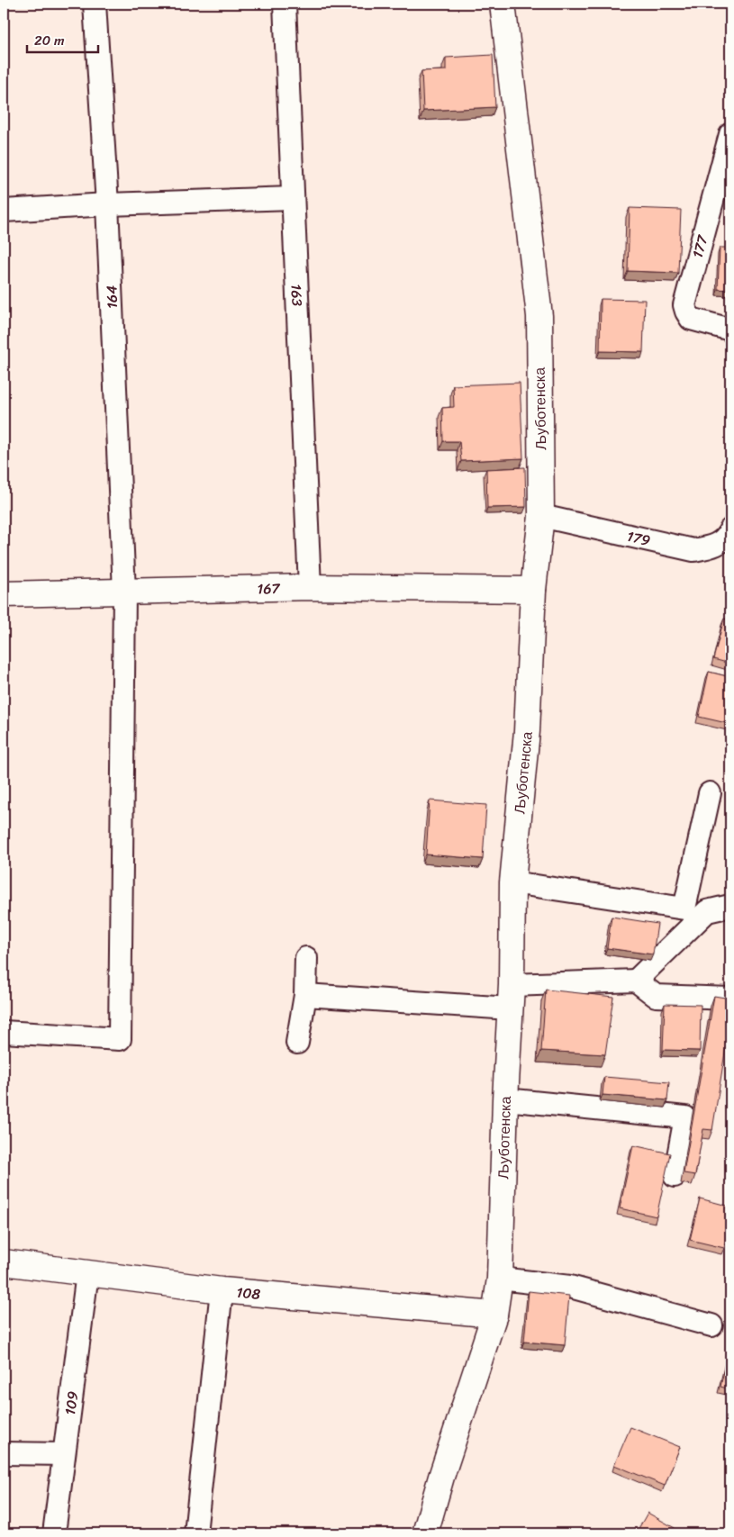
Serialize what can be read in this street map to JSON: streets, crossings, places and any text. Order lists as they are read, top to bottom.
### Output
{
  "streets": {
    "main road": ["Љуботенска", "167", "108"],
    "street": [
      "177",
      "163",
      "164",
      "179",
      "109"
    ]
  },
  "crossings": [
    ["163", "167"],
    ["164", "167"],
    ["Љуботенска", "179"],
    ["Љуботенска", "167"],
    ["Љуботенска", "108"],
    ["108", "109"]
  ],
  "scale_bar": "20 m"
}
